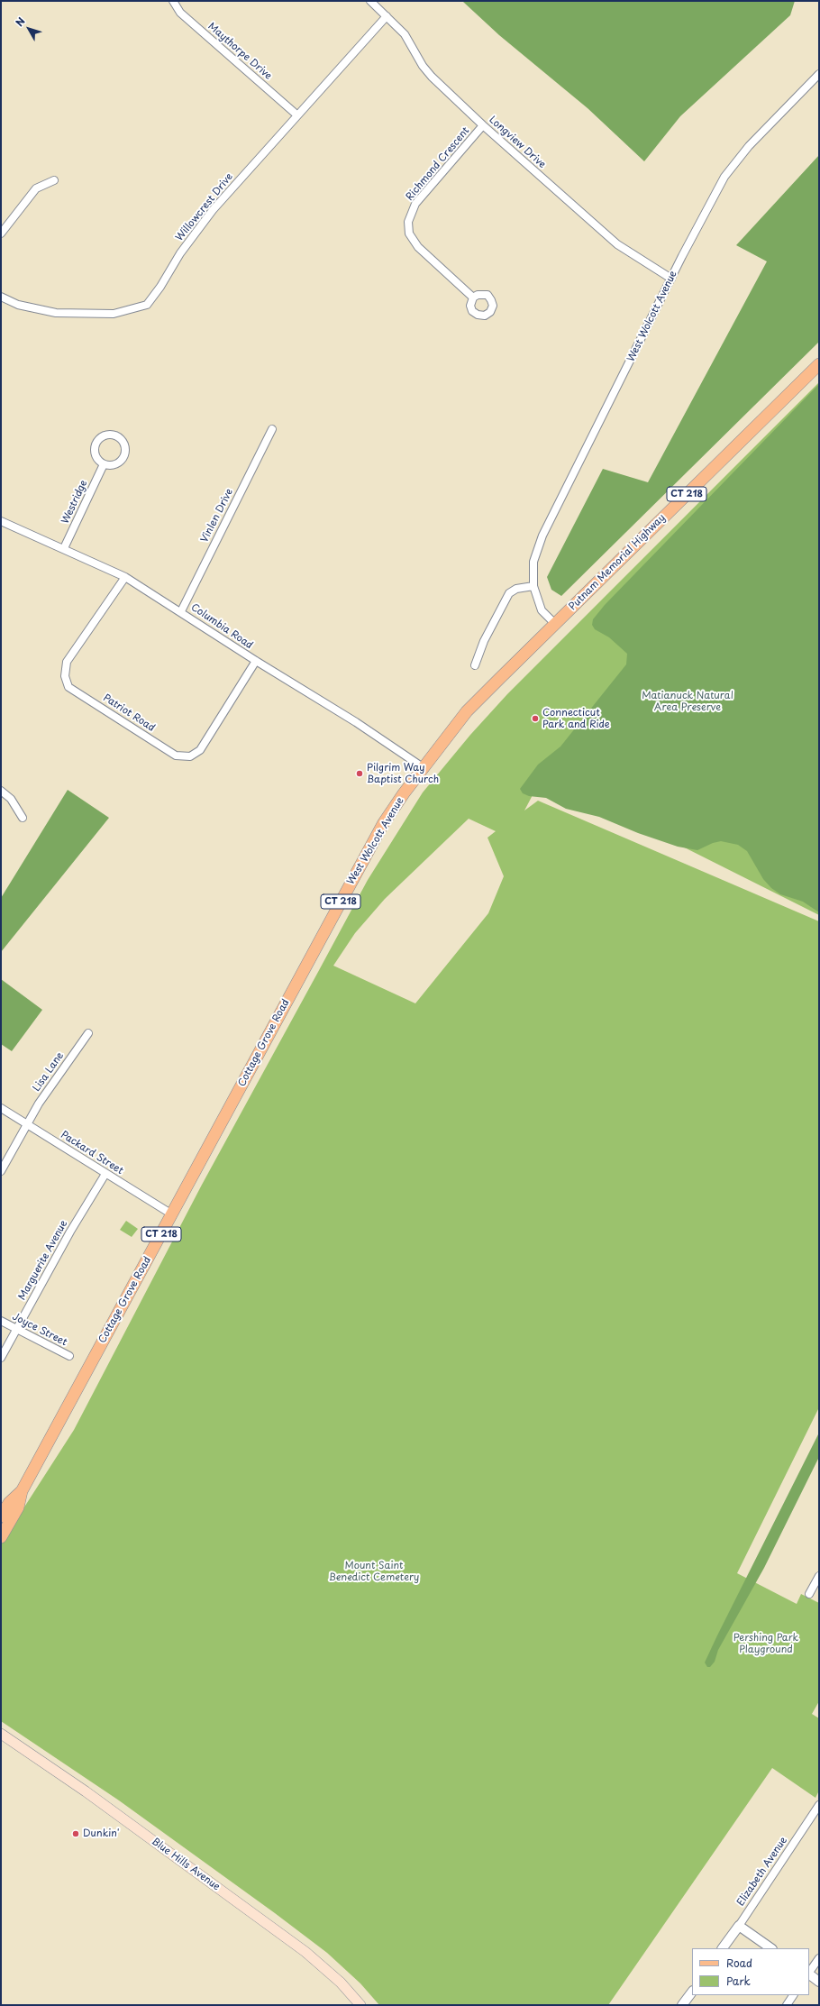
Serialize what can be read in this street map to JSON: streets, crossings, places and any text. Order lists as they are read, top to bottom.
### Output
{
  "streets": {
    "main road": [
      "West Wolcott Avenue",
      "CT 218",
      "Putnam Memorial Highway",
      "Cottage Grove Road",
      "Blue Hills Avenue"
    ],
    "street": [
      "Maythorpe Drive",
      "Longview Drive",
      "Richmond Crescent",
      "Willowcrest Drive",
      "Westridge",
      "Vinlen Drive",
      "Columbia Road",
      "Patriot Road",
      "Lisa Lane",
      "Packard Street",
      "Marguerite Avenue",
      "Joyce Street",
      "Elizabeth Avenue"
    ]
  },
  "crossings": [
    ["Maythorpe Drive", "Willowcrest Drive"],
    ["Longview Drive", "Richmond Crescent"],
    ["Longview Drive", "Willowcrest Drive"],
    ["Longview Drive", "West Wolcott Avenue"],
    ["West Wolcott Avenue", "Putnam Memorial Highway"],
    ["West Wolcott Avenue", "Columbia Road"],
    ["West Wolcott Avenue", "Cottage Grove Road"],
    ["Westridge", "Columbia Road"],
    ["Vinlen Drive", "Columbia Road"],
    ["Columbia Road", "Patriot Road"],
    ["Cottage Grove Road", "Packard Street"],
    ["Lisa Lane", "Packard Street"],
    ["Packard Street", "Marguerite Avenue"],
    ["Marguerite Avenue", "Joyce Street"]
  ],
  "parks": ["Matianuck Natural Area Preserve", "Mount Saint Benedict Cemetery", "Pershing Park Playground"],
  "places": ["Connecticut Park and Ride", "Pilgrim Way Baptist Church", "Dunkin'"],
  "legend": ["Road", "Park"],
  "north": "top left"
}
